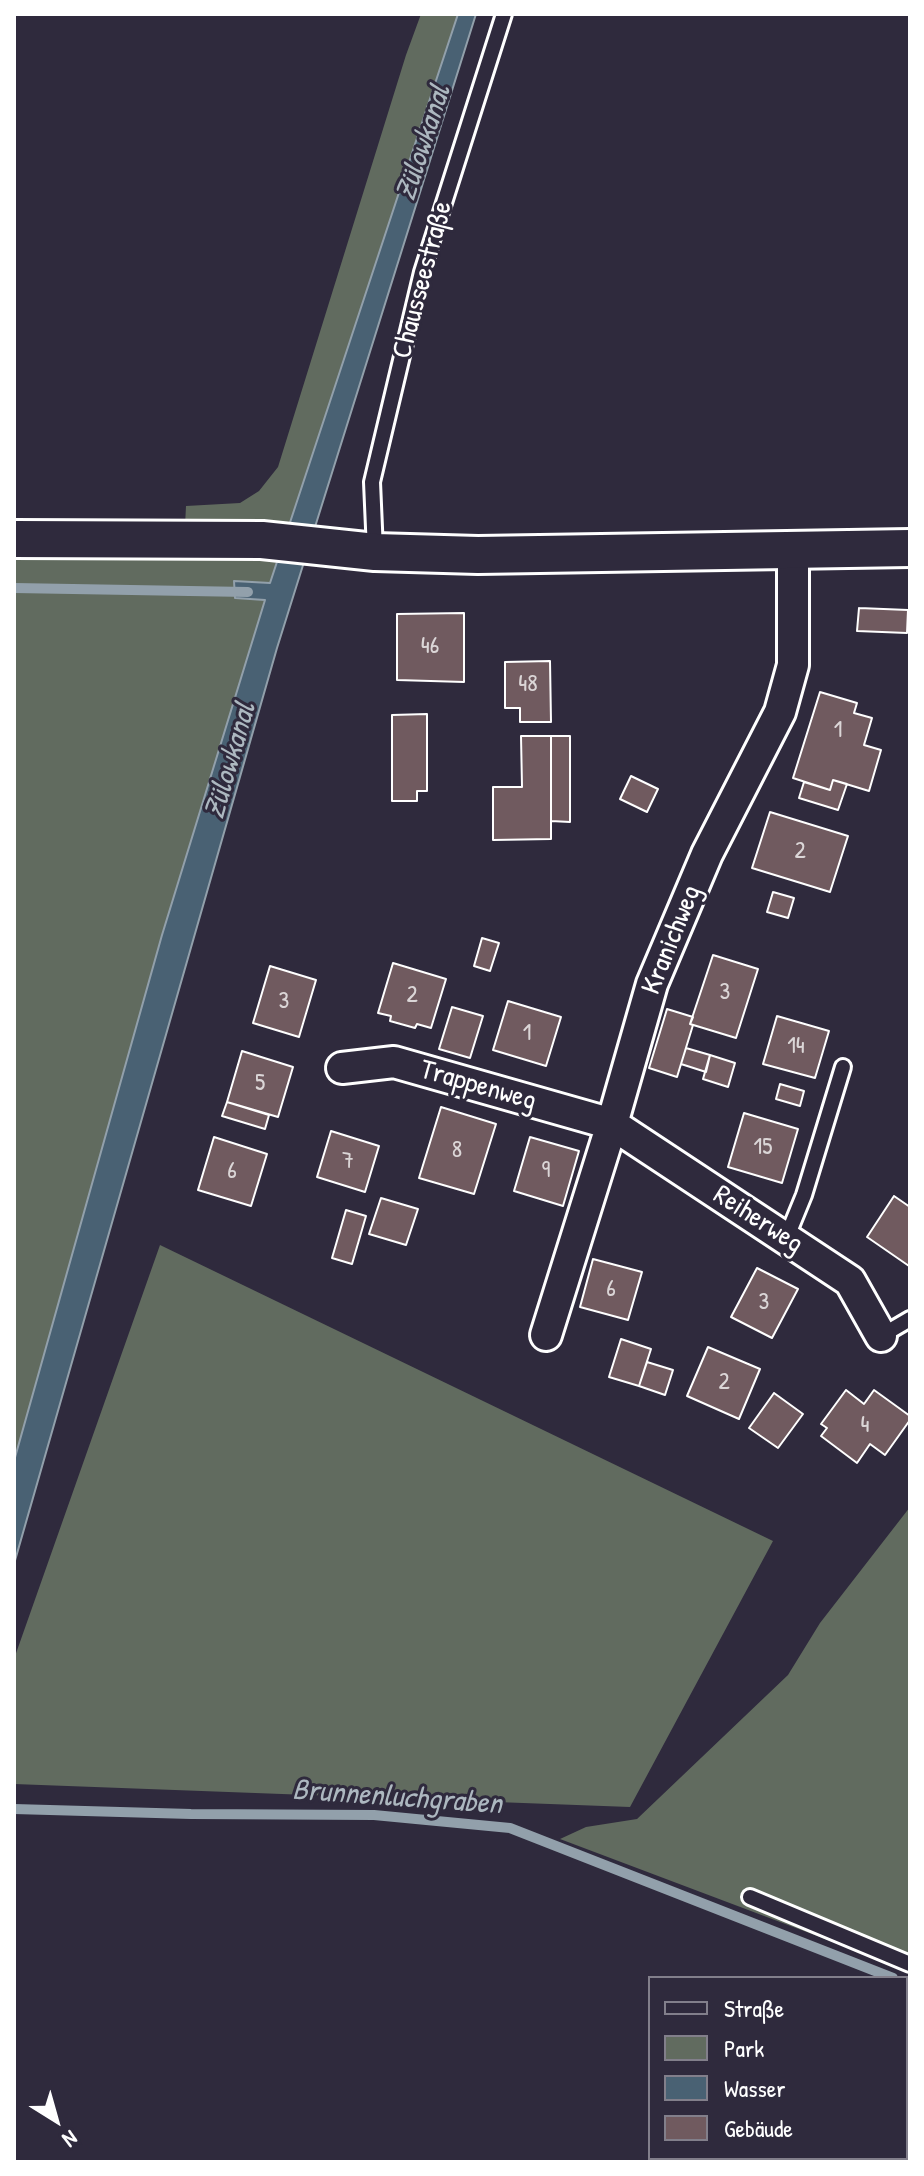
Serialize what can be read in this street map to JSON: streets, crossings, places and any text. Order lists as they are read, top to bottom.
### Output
{
  "streets": {
    "street": ["Kranichweg", "Trappenweg", "Reiherweg"],
    "lane": ["Chausseestraße"]
  },
  "crossings": [
    ["Kranichweg", "Trappenweg"],
    ["Kranichweg", "Reiherweg"],
    ["Trappenweg", "Reiherweg"]
  ],
  "water": ["Zülowkanal", "Brunnenluchgraben"],
  "house_numbers": [
    "46",
    "48",
    "1",
    "2",
    "3",
    "2",
    "3",
    "1",
    "14",
    "5",
    "15",
    "8",
    "7",
    "9",
    "6",
    "6",
    "3",
    "2",
    "4"
  ],
  "legend": [
    "Straße",
    "Park",
    "Wasser",
    "Gebäude"
  ],
  "north": "bottom right"
}
